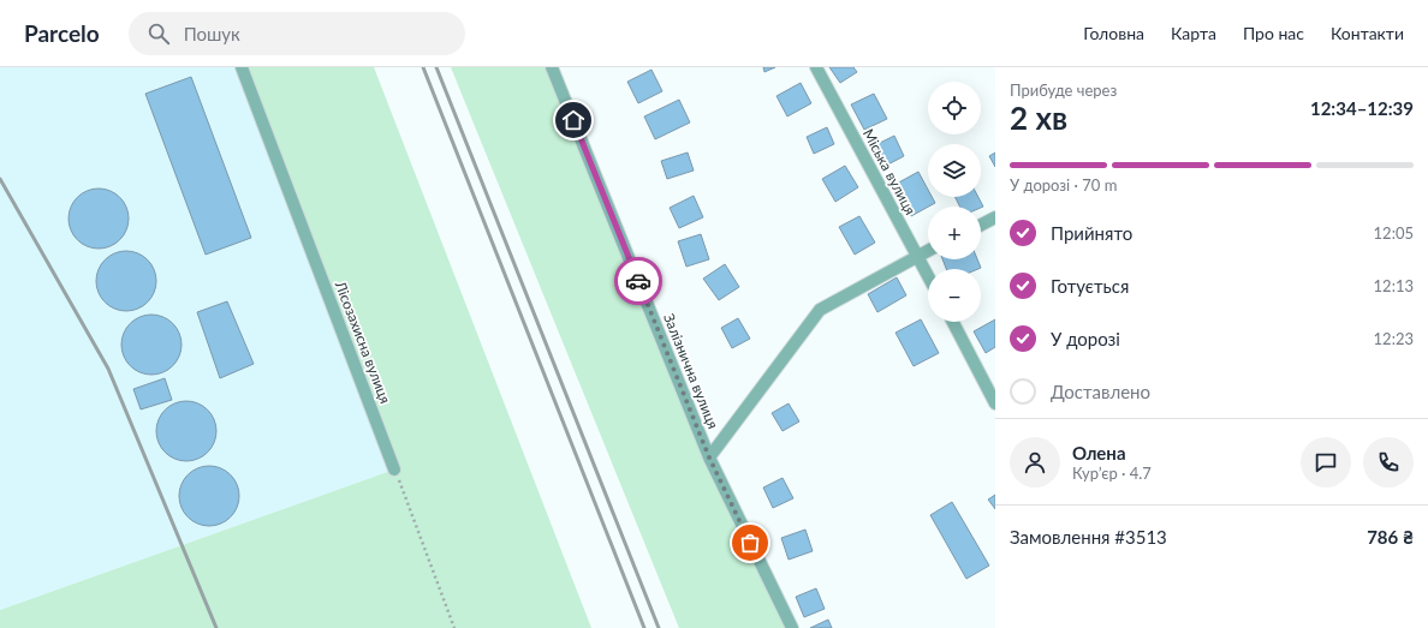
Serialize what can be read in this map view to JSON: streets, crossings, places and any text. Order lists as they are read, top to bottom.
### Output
{
  "streets": {
    "street": ["Міська вулиця", "Лісозахисна вулиця", "Залізнична вулиця"]
  },
  "page": {
    "header": "Parcelo",
    "search": "Пошук",
    "nav": [
      "Головна",
      "Карта",
      "Про нас",
      "Контакти"
    ],
    "heading": ["2 хв", "Прибуде через", "12:34–12:39"],
    "panel": [
      "Олена",
      "Кур’єр · 4.7",
      "Замовлення #3513",
      "786 ₴"
    ],
    "map_buttons": ["+", "−"],
    "bar": "У дорозі · 70 m",
    "list": [
      ["Прийнято", "12:05"],
      ["Готується", "12:13"],
      ["У дорозі", "12:23"],
      "Доставлено"
    ]
  }
}
